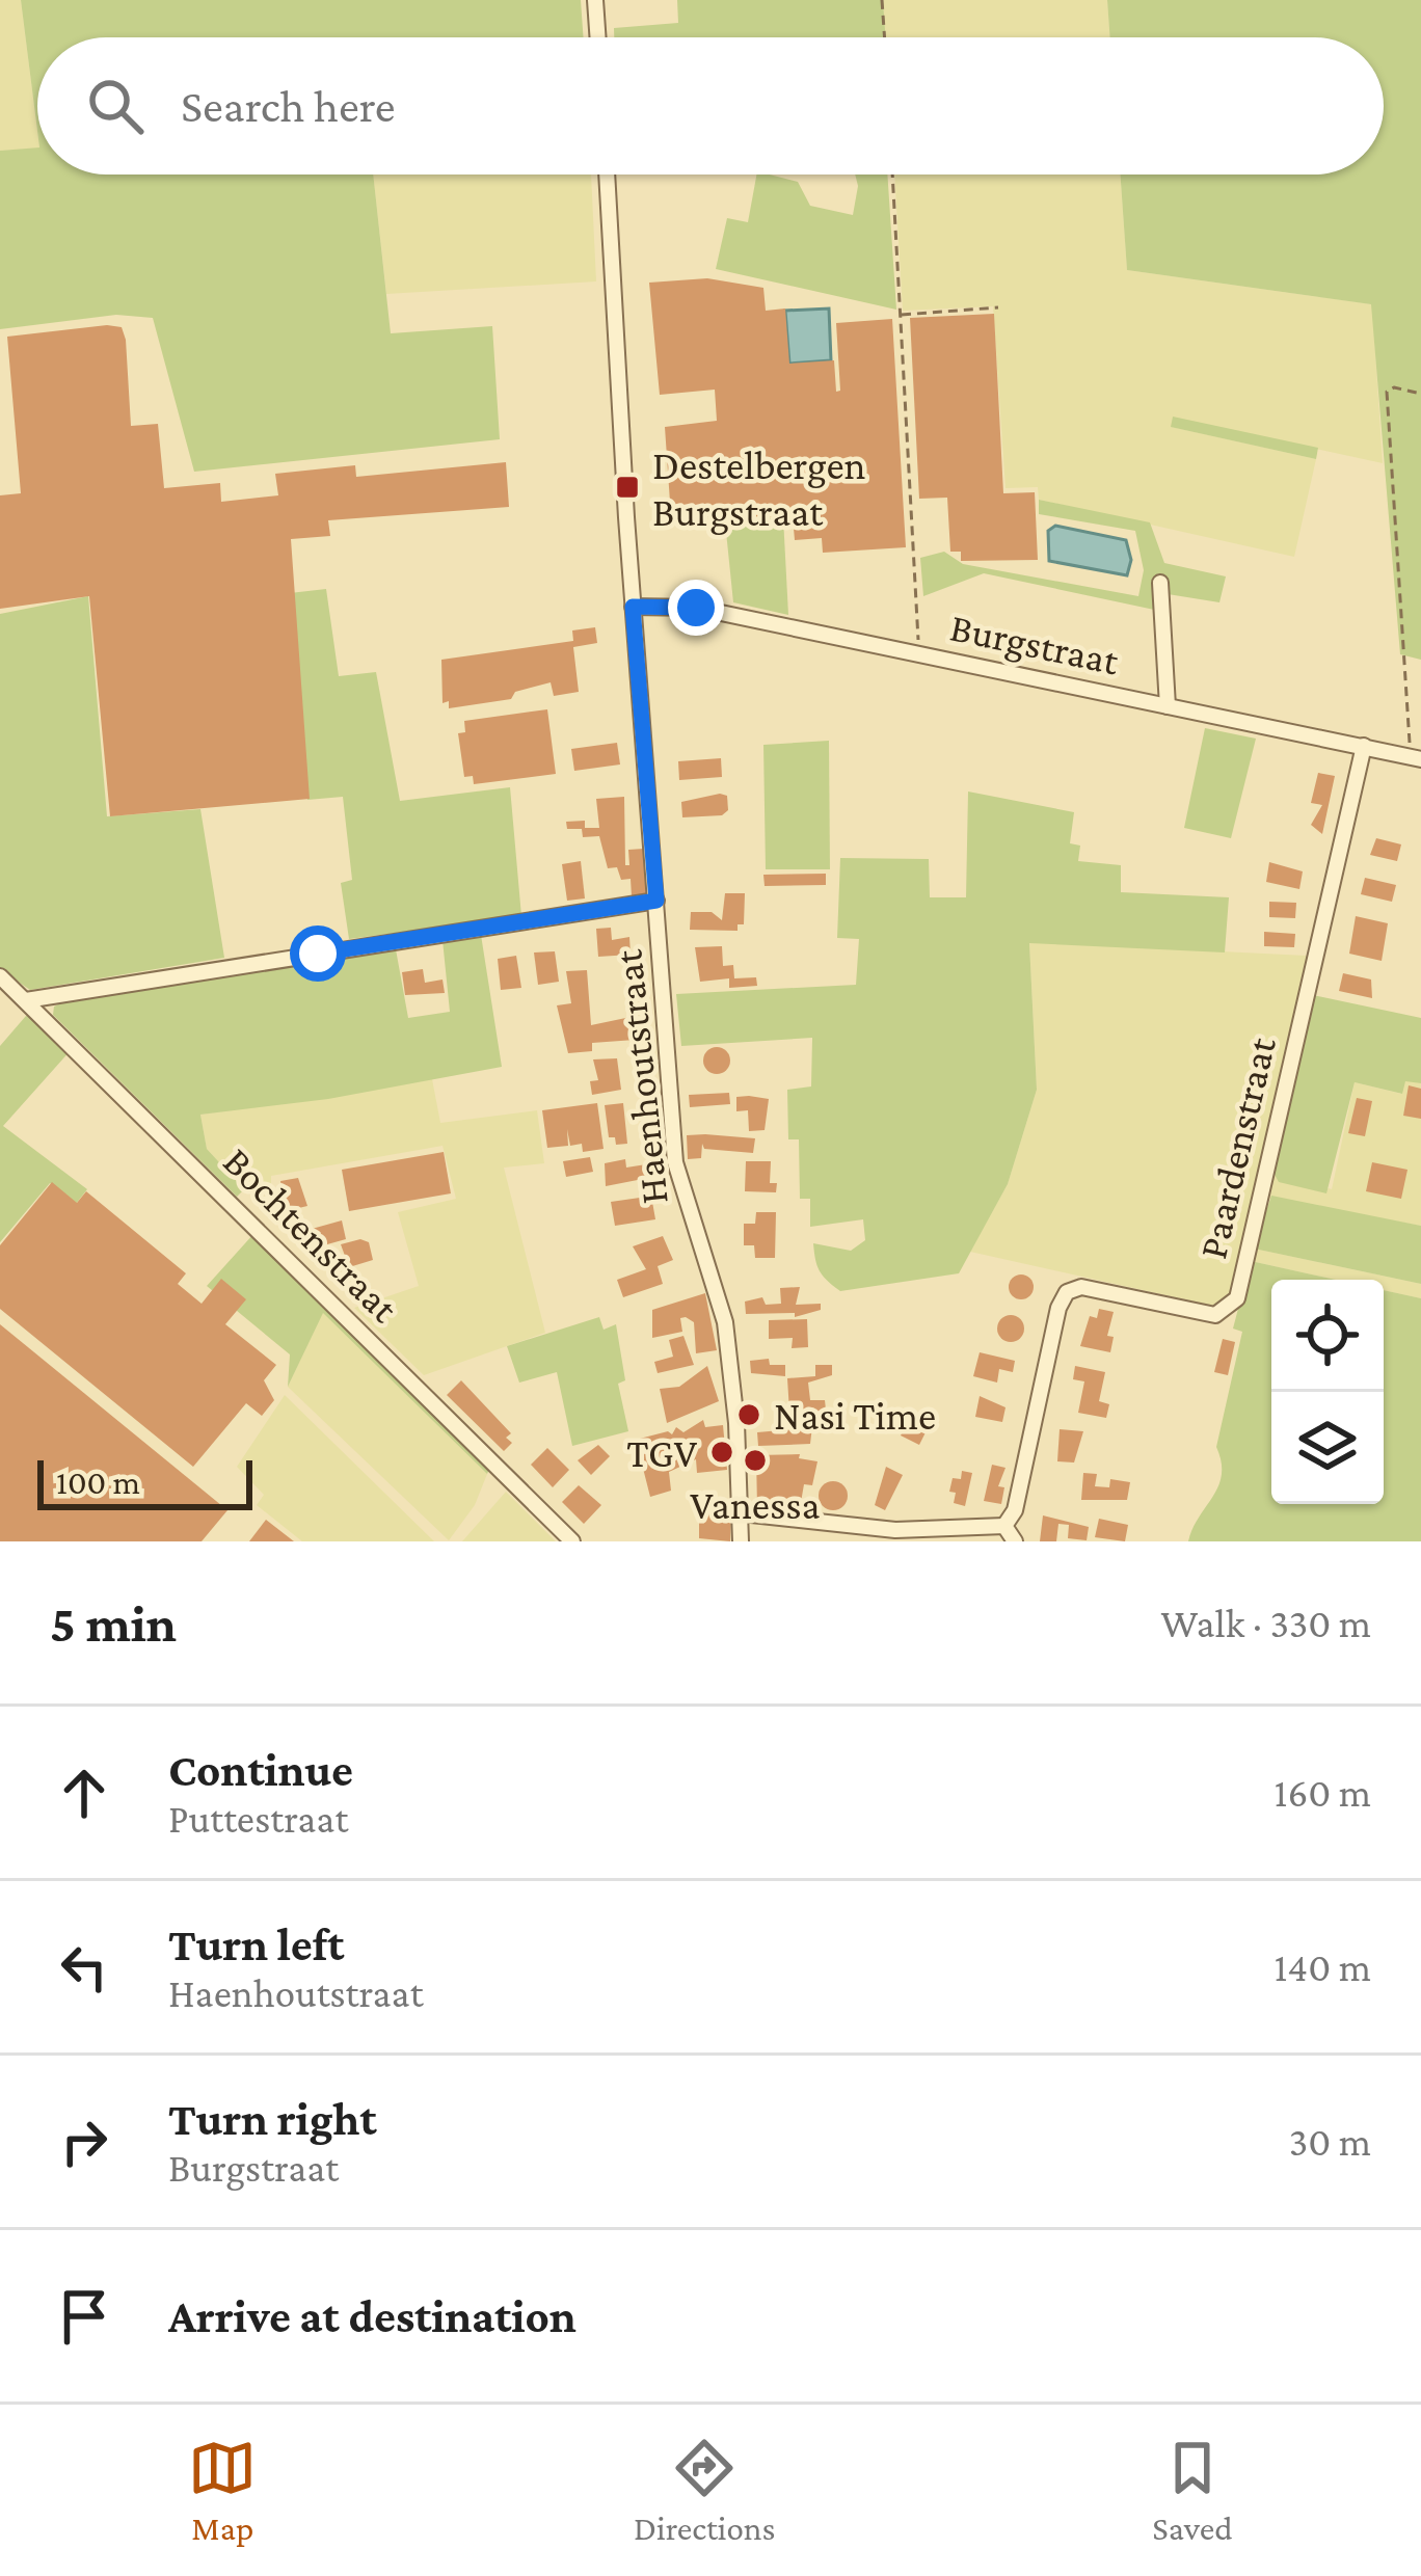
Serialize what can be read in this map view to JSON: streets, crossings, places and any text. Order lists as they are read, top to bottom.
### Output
{
  "streets": {
    "street": [
      "Burgstraat",
      "Haenhoutstraat",
      "Paardenstraat",
      "Bochtenstraat"
    ]
  },
  "crossings": [
    ["Burgstraat", "Haenhoutstraat"],
    ["Burgstraat", "Paardenstraat"]
  ],
  "places": {
    "transit": ["Destelbergen Burgstraat"],
    "other": ["Nasi Time", "TGV", "Vanessa"]
  },
  "scale_bar": "100 m",
  "page": {
    "search": "Search here",
    "scale": "100 m",
    "heading": ["5 min", "Walk · 330 m"],
    "list": [
      ["Continue", "Puttestraat", "160 m"],
      ["Turn left", "Haenhoutstraat", "140 m"],
      ["Turn right", "Burgstraat", "30 m"],
      "Arrive at destination"
    ],
    "nav": ["Map", "Directions", "Saved"]
  }
}
